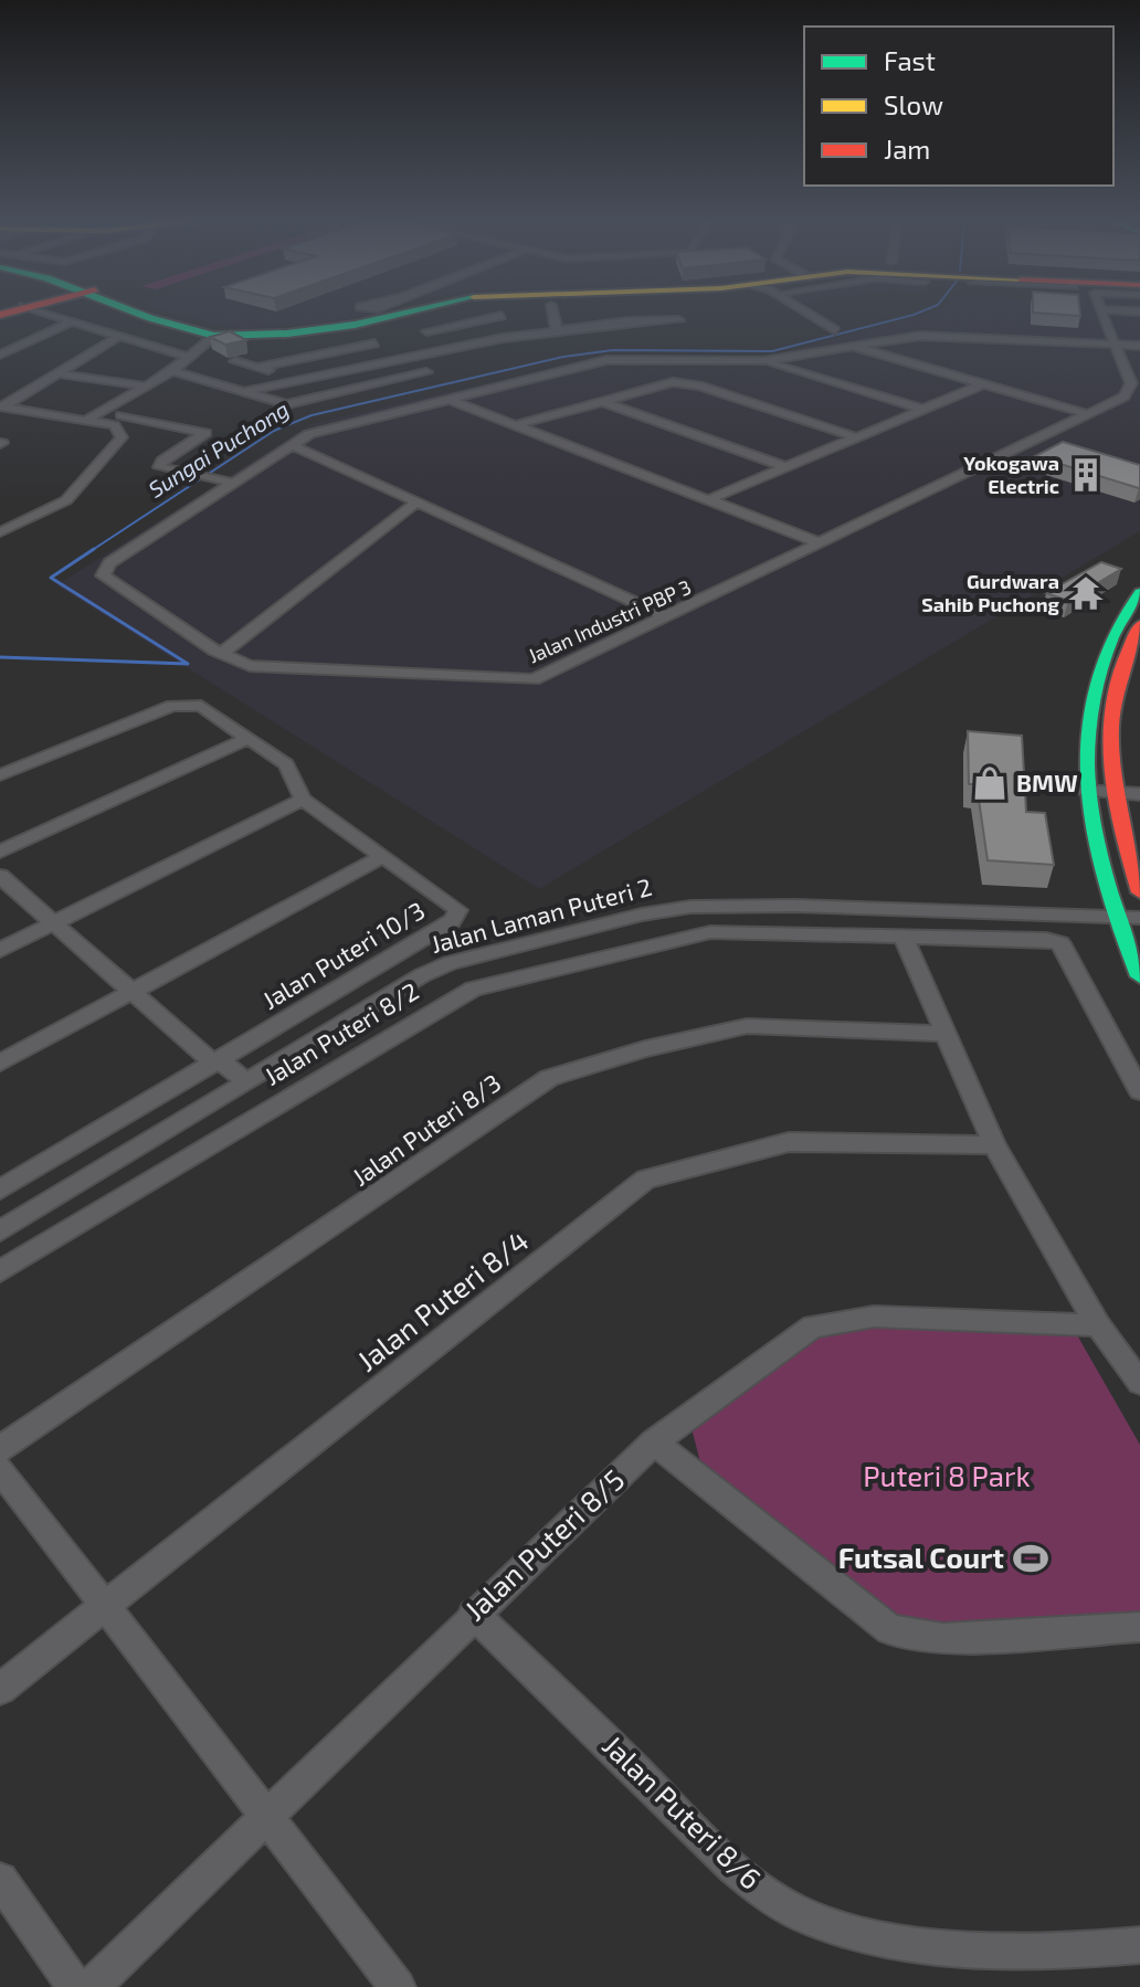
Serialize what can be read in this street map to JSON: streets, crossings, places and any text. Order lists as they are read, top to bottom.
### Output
{
  "streets": {
    "street": [
      "Jalan Industri PBP 3",
      "Jalan Laman Puteri 2",
      "Jalan Puteri 10/3",
      "Jalan Puteri 8/2",
      "Jalan Puteri 8/3",
      "Jalan Puteri 8/4",
      "Jalan Puteri 8/5",
      "Jalan Puteri 8/6"
    ]
  },
  "crossings": [
    ["Jalan Puteri 8/5", "Jalan Puteri 8/6"]
  ],
  "water": ["Sungai Puchong"],
  "parks": ["Puteri 8 Park"],
  "places": {
    "building": ["Yokogawa Electric"],
    "temple": ["Gurdwara Sahib Puchong"],
    "shop": ["BMW"],
    "sports": ["Futsal Court"]
  },
  "legend": ["Fast", "Slow", "Jam"]
}
